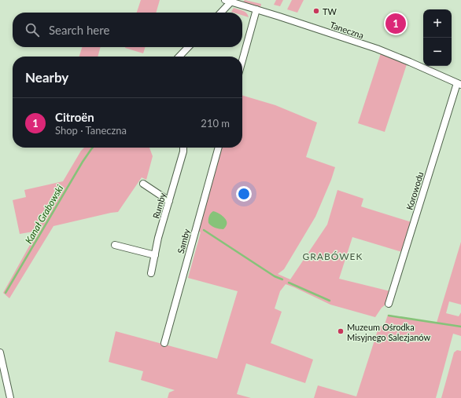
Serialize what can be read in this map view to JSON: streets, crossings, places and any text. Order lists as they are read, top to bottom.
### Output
{
  "streets": {
    "street": [
      "Taneczna",
      "Korowodu",
      "Rumby",
      "Samby"
    ]
  },
  "crossings": [
    ["Taneczna", "Korowodu"]
  ],
  "districts": ["GRABÓWEK"],
  "water": ["Kanał Grabowski"],
  "places": ["TW", "Muzeum Ośrodka Misyjnego Salezjanów"],
  "page": {
    "map_buttons": ["+", "−"],
    "pins": "1",
    "search": "Search here",
    "heading": "Nearby",
    "list": [
      {
        "mark": "1",
        "name": "Citroën",
        "note": "Shop · Taneczna",
        "value": "210 m"
      }
    ]
  }
}
